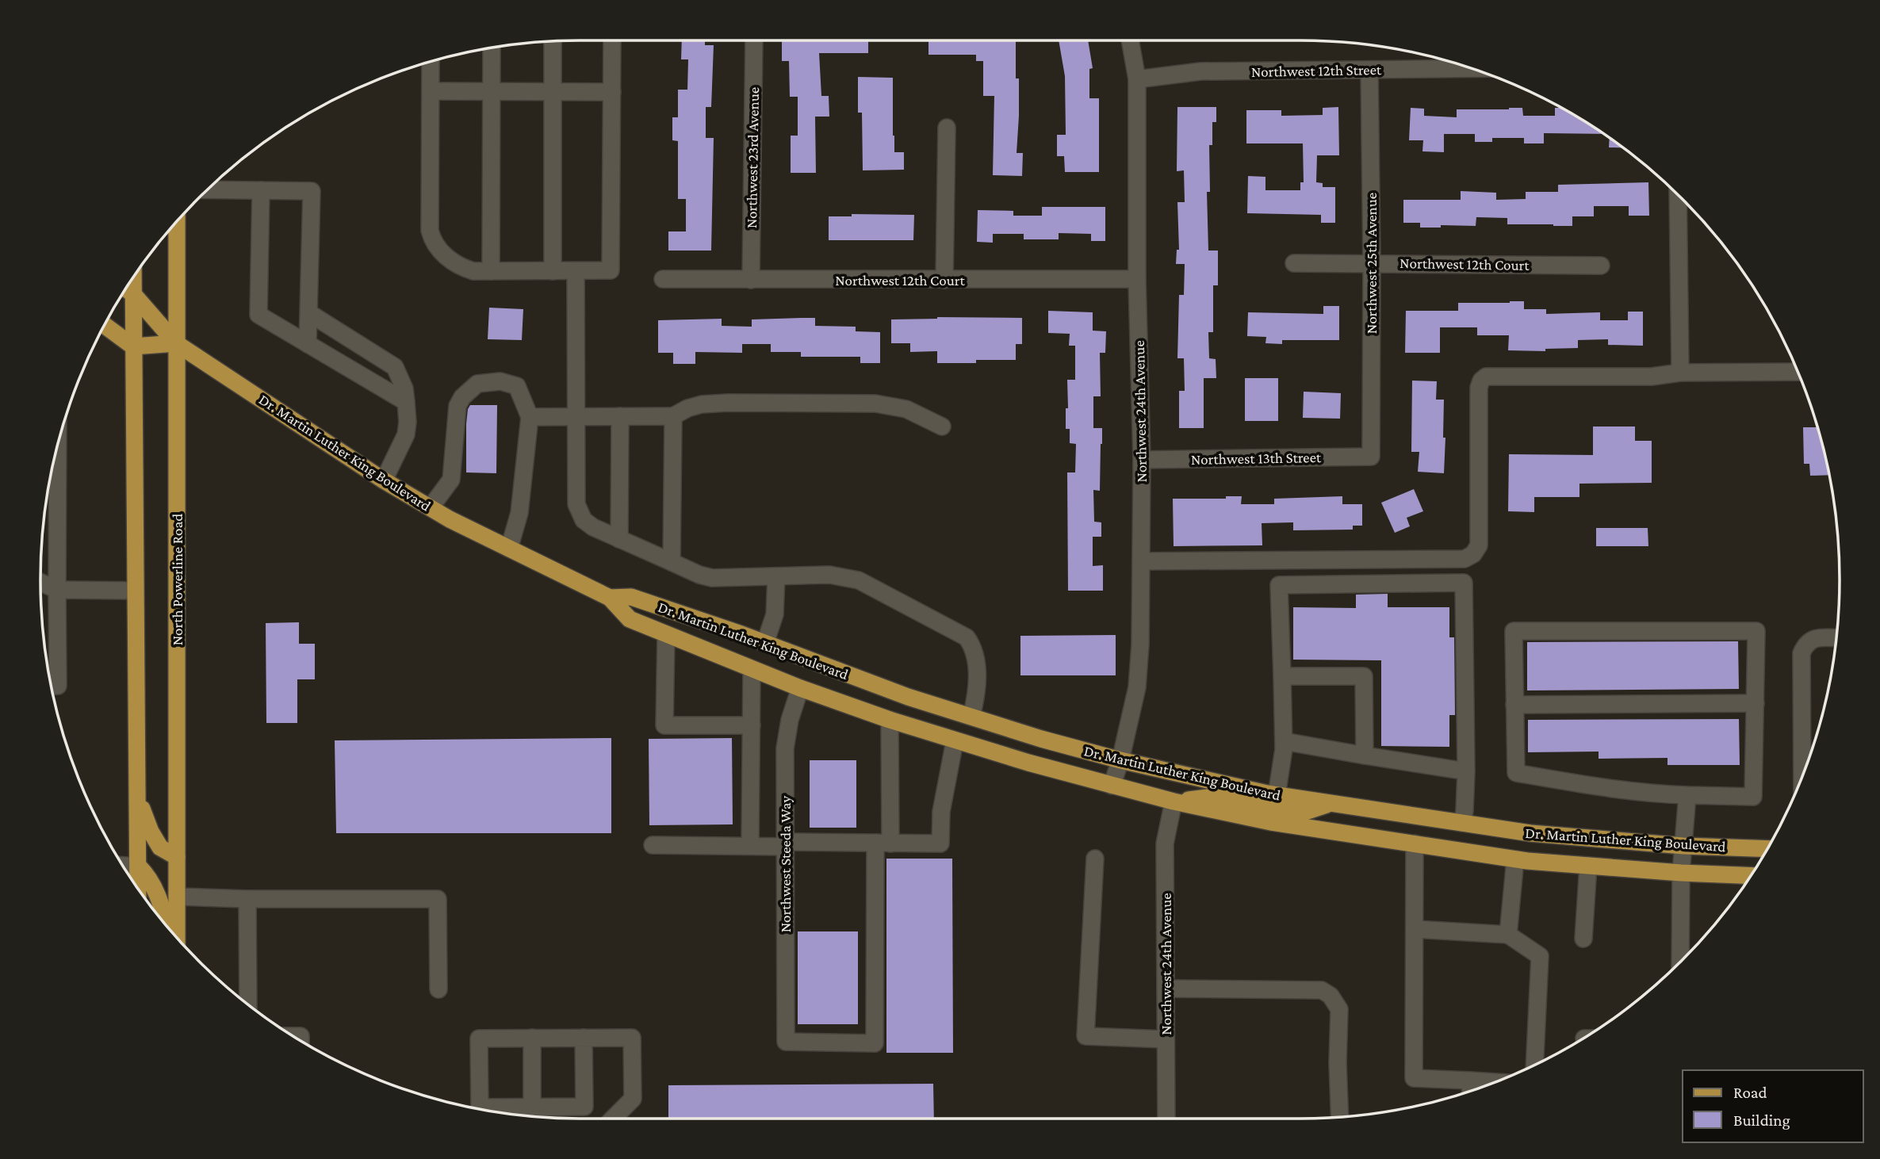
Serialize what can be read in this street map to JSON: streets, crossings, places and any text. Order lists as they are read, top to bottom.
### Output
{
  "streets": {
    "main road": ["Dr. Martin Luther King Boulevard", "North Powerline Road"],
    "street": [
      "Northwest 12th Street",
      "Northwest 23rd Avenue",
      "Northwest 25th Avenue",
      "Northwest 12th Court",
      "Northwest 24th Avenue",
      "Northwest 13th Street",
      "Northwest Steeda Way"
    ]
  },
  "crossings": [
    ["Northwest 12th Street", "Northwest 25th Avenue"],
    ["Northwest 12th Street", "Northwest 24th Avenue"],
    ["Northwest 23rd Avenue", "Northwest 12th Court"],
    ["Northwest 25th Avenue", "Northwest 12th Court"],
    ["Northwest 25th Avenue", "Northwest 13th Street"],
    ["Northwest 12th Court", "Northwest 24th Avenue"],
    ["Northwest 24th Avenue", "Dr. Martin Luther King Boulevard"],
    ["Northwest 24th Avenue", "Northwest 13th Street"],
    ["Dr. Martin Luther King Boulevard", "North Powerline Road"],
    ["Dr. Martin Luther King Boulevard", "Northwest Steeda Way"]
  ],
  "legend": ["Road", "Building"]
}
